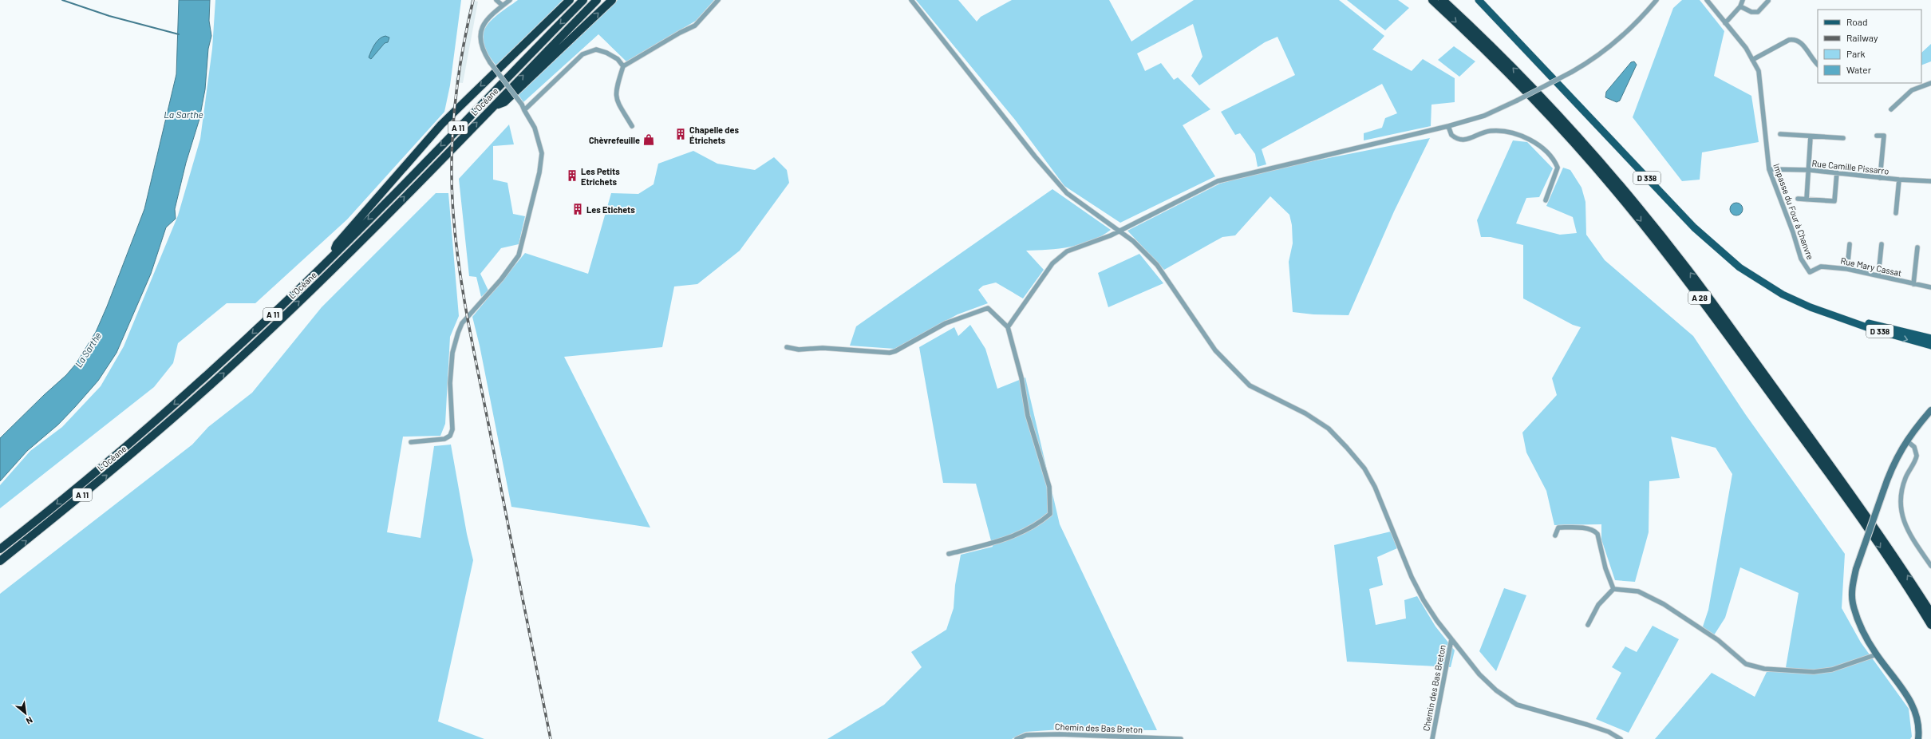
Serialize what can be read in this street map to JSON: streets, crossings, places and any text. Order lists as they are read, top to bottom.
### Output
{
  "streets": {
    "highway": ["L’Océane", "A 11", "A 28"],
    "main road": ["D 338"],
    "street": [
      "Rue Camille Pissarro",
      "Impasse du Four à Chanvre",
      "Rue Mary Cassat",
      "Chemin des Bas Breton"
    ]
  },
  "crossings": [
    ["Rue Camille Pissarro", "Impasse du Four à Chanvre"],
    ["Impasse du Four à Chanvre", "Rue Mary Cassat"]
  ],
  "water": ["La Sarthe"],
  "places": {
    "building": ["Chapelle des Étrichets", "Les Petits Etrichets", "Les Etichets"],
    "shop": ["Chèvrefeuille"]
  },
  "legend": [
    "Road",
    "Railway",
    "Park",
    "Water"
  ],
  "north": "bottom right"
}
